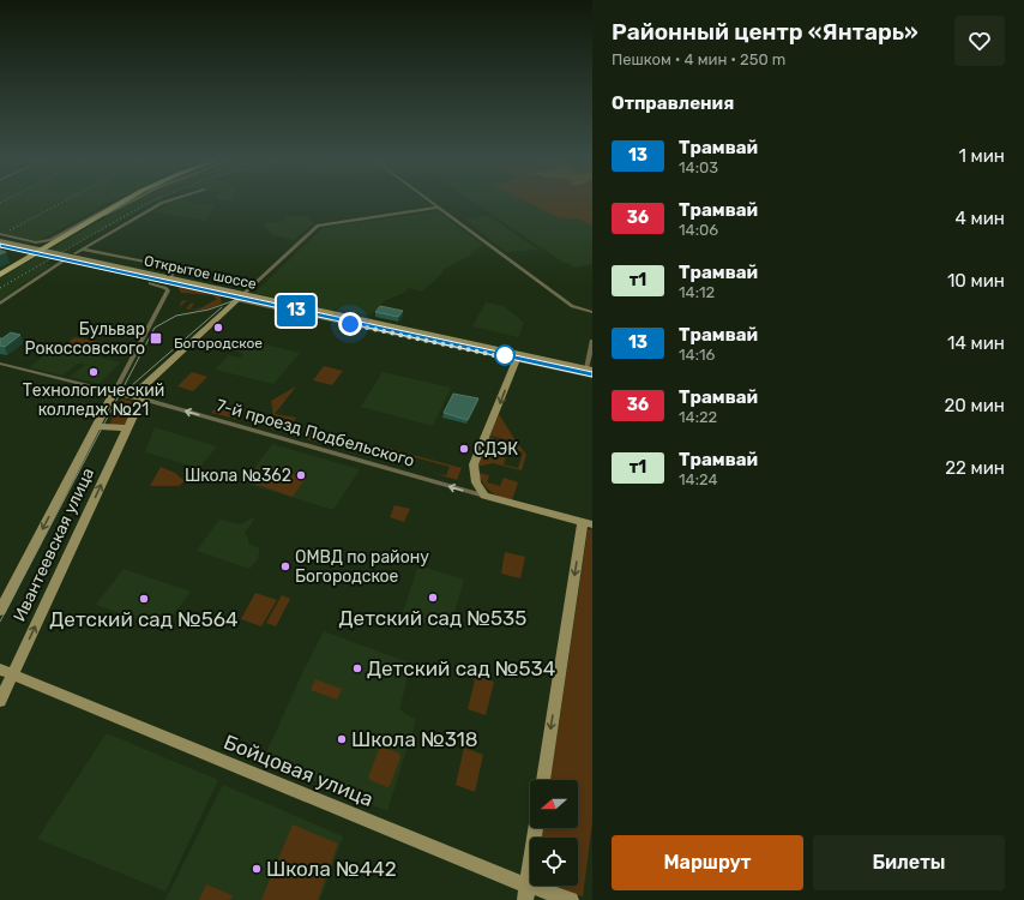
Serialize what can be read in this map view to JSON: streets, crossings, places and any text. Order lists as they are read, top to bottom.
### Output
{
  "streets": {
    "street": [
      "Открытое шоссе",
      "7-й проезд Подбельского",
      "Ивантеевская улица",
      "Бойцовая улица"
    ]
  },
  "crossings": [
    ["Открытое шоссе", "Ивантеевская улица"],
    ["7-й проезд Подбельского", "Ивантеевская улица"],
    ["Ивантеевская улица", "Бойцовая улица"]
  ],
  "one_way": ["7-й проезд Подбельского"],
  "places": {
    "other": [
      "Богородское",
      "Технологический колледж №21",
      "СДЭК",
      "Школа №362",
      "ОМВД по району Богородское",
      "Детский сад №535",
      "Детский сад №564",
      "Детский сад №534",
      "Школа №318",
      "Школа №442"
    ],
    "transit": ["Бульвар Рокоссовского"]
  },
  "lines": ["tram line 13"],
  "north": "left",
  "page": {
    "on_map": "13",
    "heading": [
      ["Районный центр «Янтарь»", "Пешком · 4 мин · 250 m"],
      "Отправления"
    ],
    "list": [
      {
        "mark": "13",
        "name": "Трамвай",
        "note": "14:03",
        "value": "1 мин"
      },
      {
        "mark": "36",
        "name": "Трамвай",
        "note": "14:06",
        "value": "4 мин"
      },
      {
        "mark": "т1",
        "name": "Трамвай",
        "note": "14:12",
        "value": "10 мин"
      },
      {
        "mark": "13",
        "name": "Трамвай",
        "note": "14:16",
        "value": "14 мин"
      },
      {
        "mark": "36",
        "name": "Трамвай",
        "note": "14:22",
        "value": "20 мин"
      },
      {
        "mark": "т1",
        "name": "Трамвай",
        "note": "14:24",
        "value": "22 мин"
      }
    ],
    "buttons": ["Маршрут", "Билеты"]
  }
}
